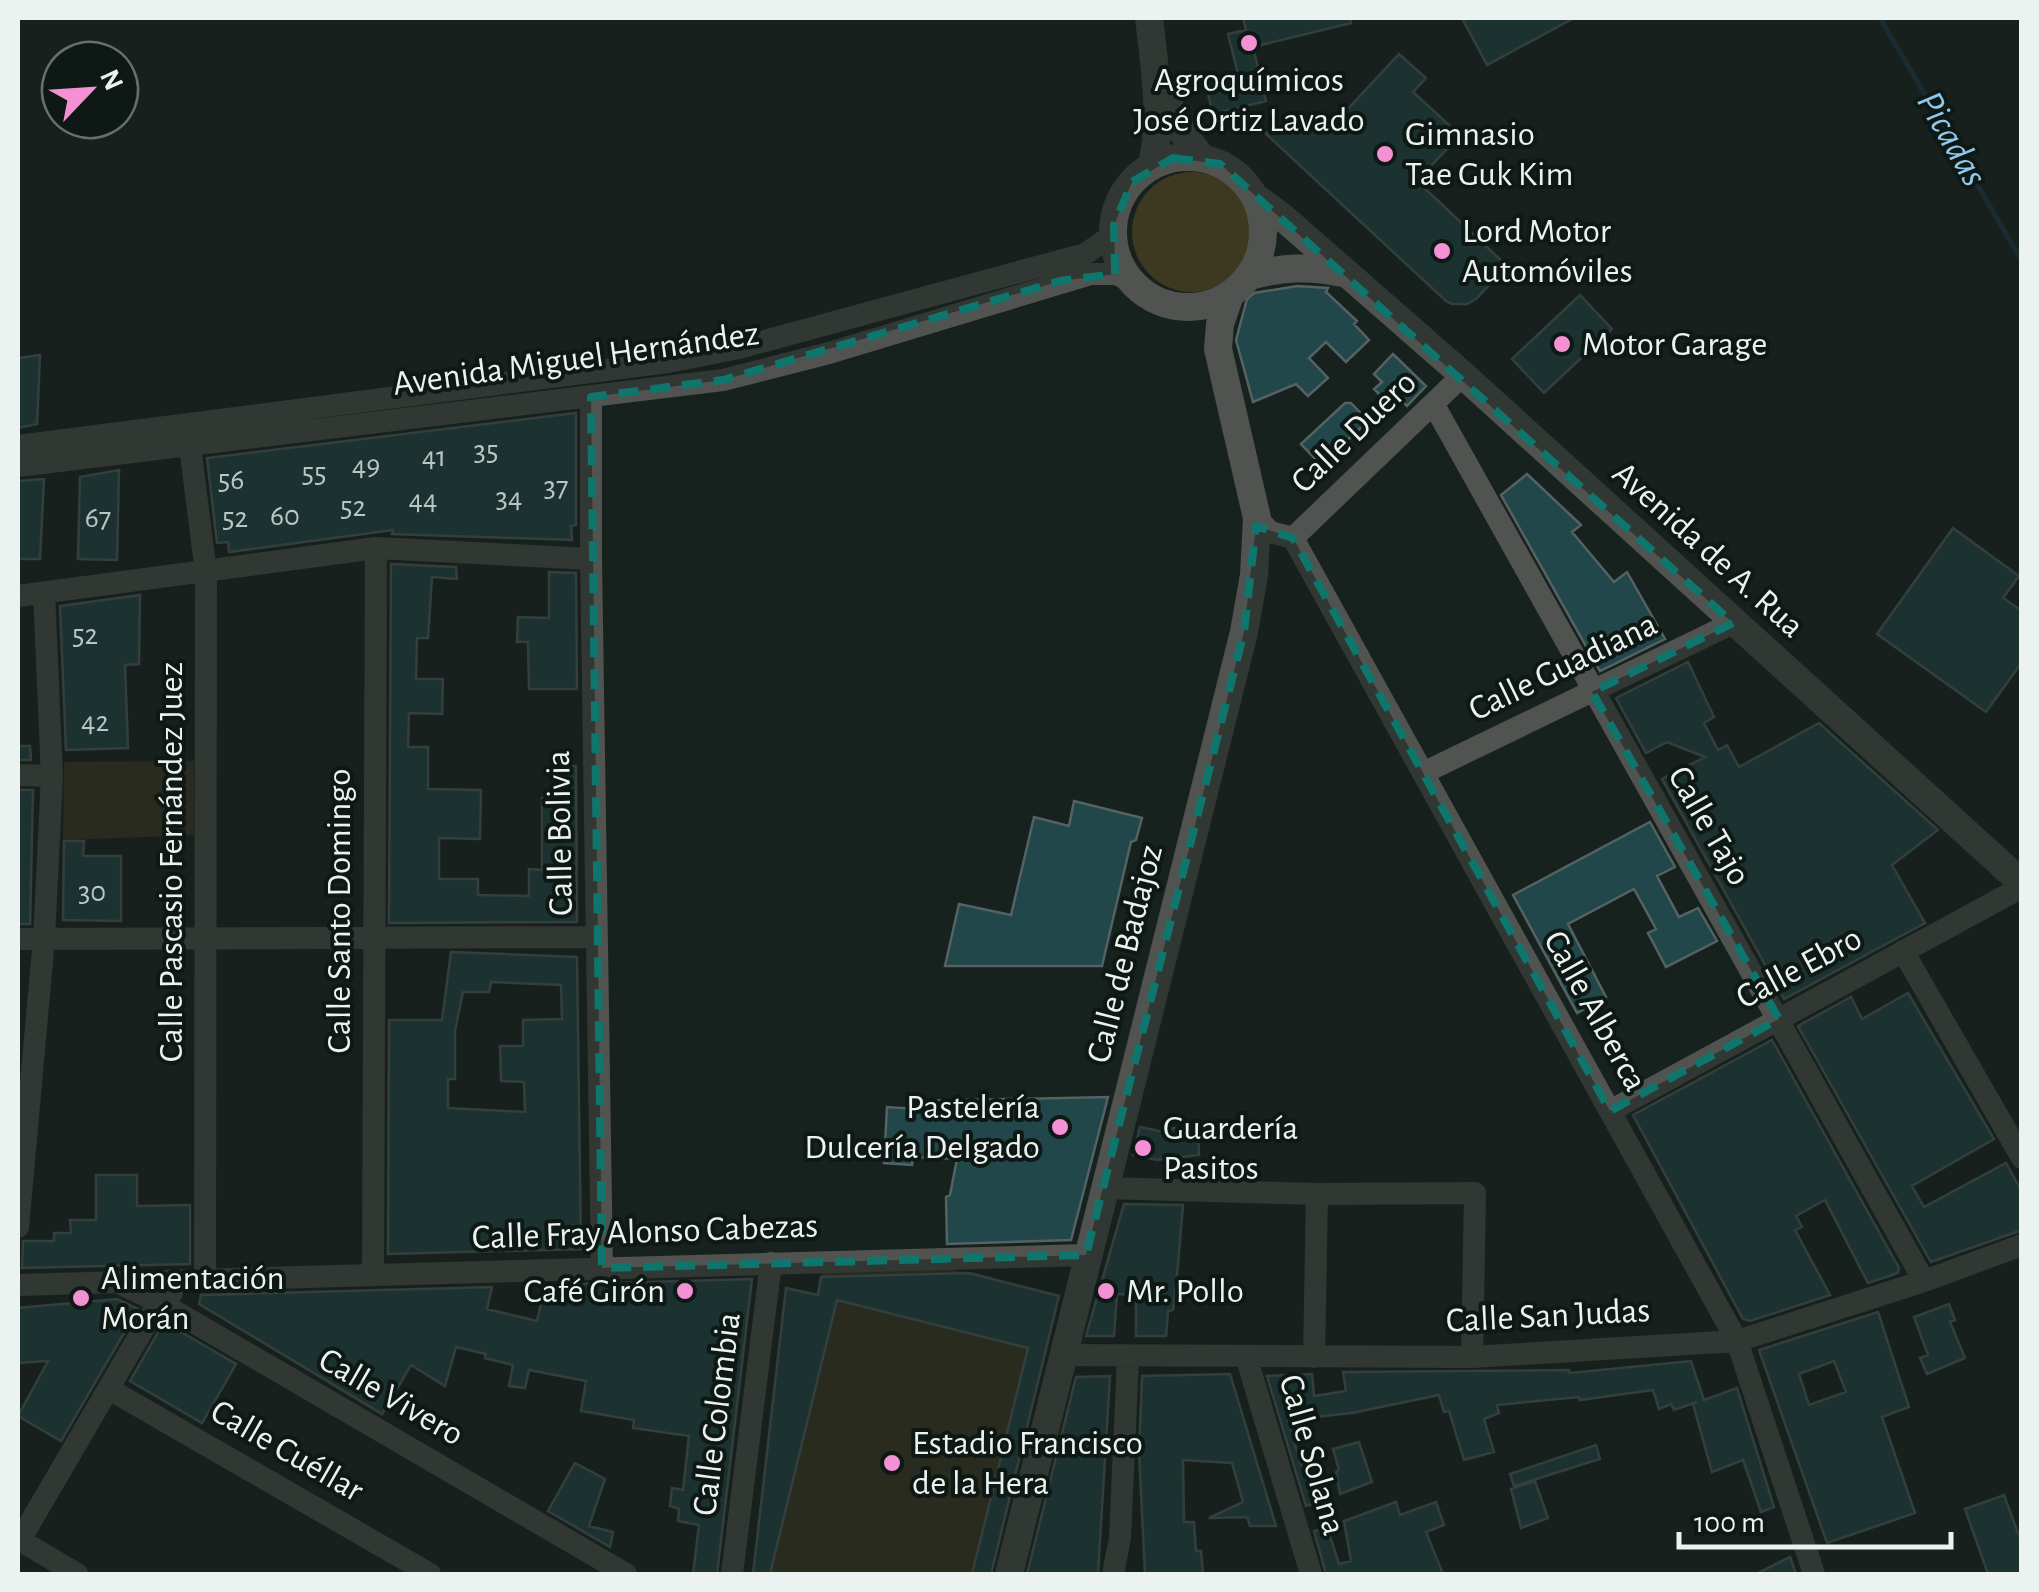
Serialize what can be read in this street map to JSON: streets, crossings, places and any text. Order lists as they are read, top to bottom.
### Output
{
  "streets": {
    "street": [
      "Avenida Miguel Hernández",
      "Calle Duero",
      "Avenida de A. Rua",
      "Calle Guadiana",
      "Calle Tajo",
      "Calle Bolivia",
      "Calle Pascasio Fernández Juez",
      "Calle Santo Domingo",
      "Calle de Badajoz",
      "Calle Ebro",
      "Calle Alberca",
      "Calle Fray Alonso Cabezas",
      "Calle San Judas",
      "Calle Vivero",
      "Calle Colombia",
      "Calle Cuéllar",
      "Calle Solana"
    ]
  },
  "crossings": [
    ["Avenida Miguel Hernández", "Avenida de A. Rua"],
    ["Avenida Miguel Hernández", "Calle Bolivia"],
    ["Avenida Miguel Hernández", "Calle Pascasio Fernández Juez"],
    ["Avenida Miguel Hernández", "Calle de Badajoz"],
    ["Calle Duero", "Avenida de A. Rua"],
    ["Calle Duero", "Calle Tajo"],
    ["Calle Duero", "Calle Alberca"],
    ["Avenida de A. Rua", "Calle Guadiana"],
    ["Avenida de A. Rua", "Calle de Badajoz"],
    ["Avenida de A. Rua", "Calle Ebro"],
    ["Calle Guadiana", "Calle Tajo"],
    ["Calle Guadiana", "Calle Alberca"],
    ["Calle Tajo", "Calle Ebro"],
    ["Calle Tajo", "Calle San Judas"],
    ["Calle Bolivia", "Calle Fray Alonso Cabezas"],
    ["Calle Pascasio Fernández Juez", "Calle Fray Alonso Cabezas"],
    ["Calle Santo Domingo", "Calle Fray Alonso Cabezas"],
    ["Calle de Badajoz", "Calle Fray Alonso Cabezas"],
    ["Calle de Badajoz", "Calle San Judas"],
    ["Calle Ebro", "Calle Alberca"],
    ["Calle Alberca", "Calle San Judas"],
    ["Calle Fray Alonso Cabezas", "Calle Vivero"],
    ["Calle Fray Alonso Cabezas", "Calle Colombia"],
    ["Calle San Judas", "Calle Solana"]
  ],
  "water": ["Picadas"],
  "places": [
    "Agroquímicos José Ortiz Lavado",
    "Gimnasio Tae Guk Kim",
    "Lord Motor Automóviles",
    "Motor Garage",
    "Pastelería Dulcería Delgado",
    "Guardería Pasitos",
    "Café Girón",
    "Mr. Pollo",
    "Alimentación Morán",
    "Estadio Francisco de la Hera"
  ],
  "house_numbers": [
    "35",
    "41",
    "49",
    "55",
    "56",
    "37",
    "34",
    "44",
    "52",
    "60",
    "67",
    "52",
    "52",
    "42",
    "30"
  ],
  "scale_bar": "100 m",
  "north": "top right"
}
